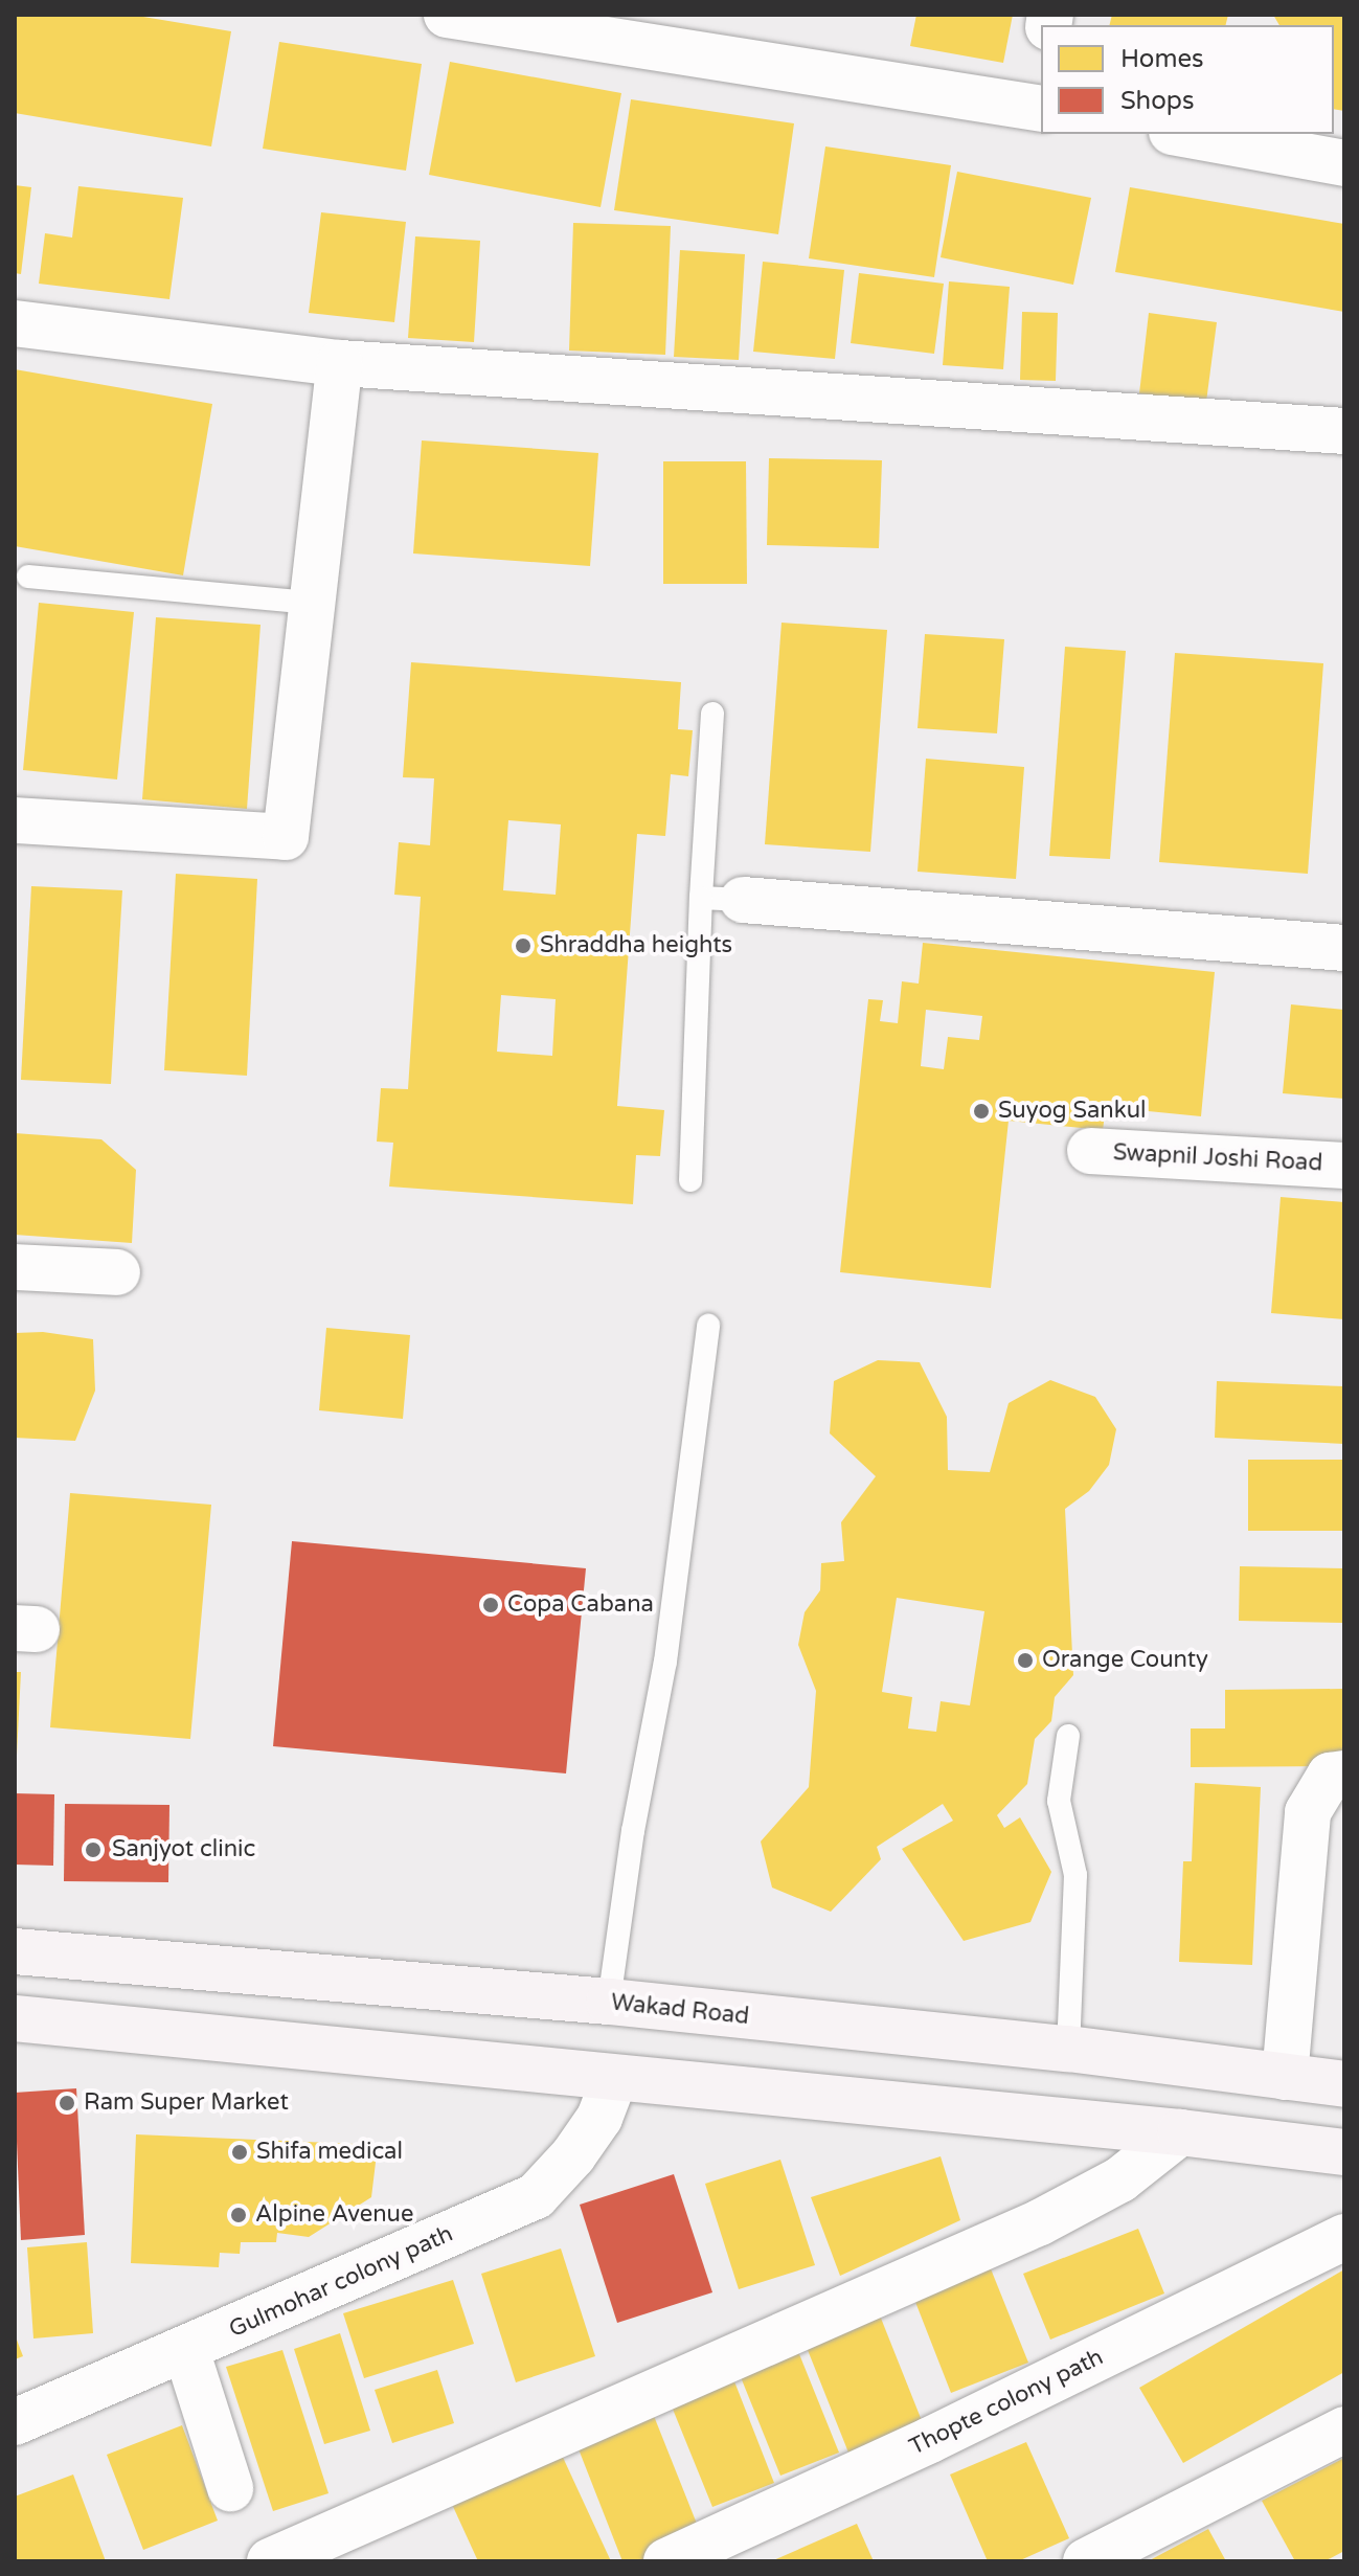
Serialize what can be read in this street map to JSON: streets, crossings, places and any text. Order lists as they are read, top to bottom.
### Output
{
  "streets": {
    "main road": ["Wakad Road"],
    "street": ["Swapnil Joshi Road", "Gulmohar colony path", "Thopte colony path"]
  },
  "places": [
    "Shraddha heights",
    "Suyog Sankul",
    "Copa Cabana",
    "Orange County",
    "Sanjyot clinic",
    "Ram Super Market",
    "Shifa medical",
    "Alpine Avenue"
  ],
  "legend": ["Homes", "Shops"]
}
